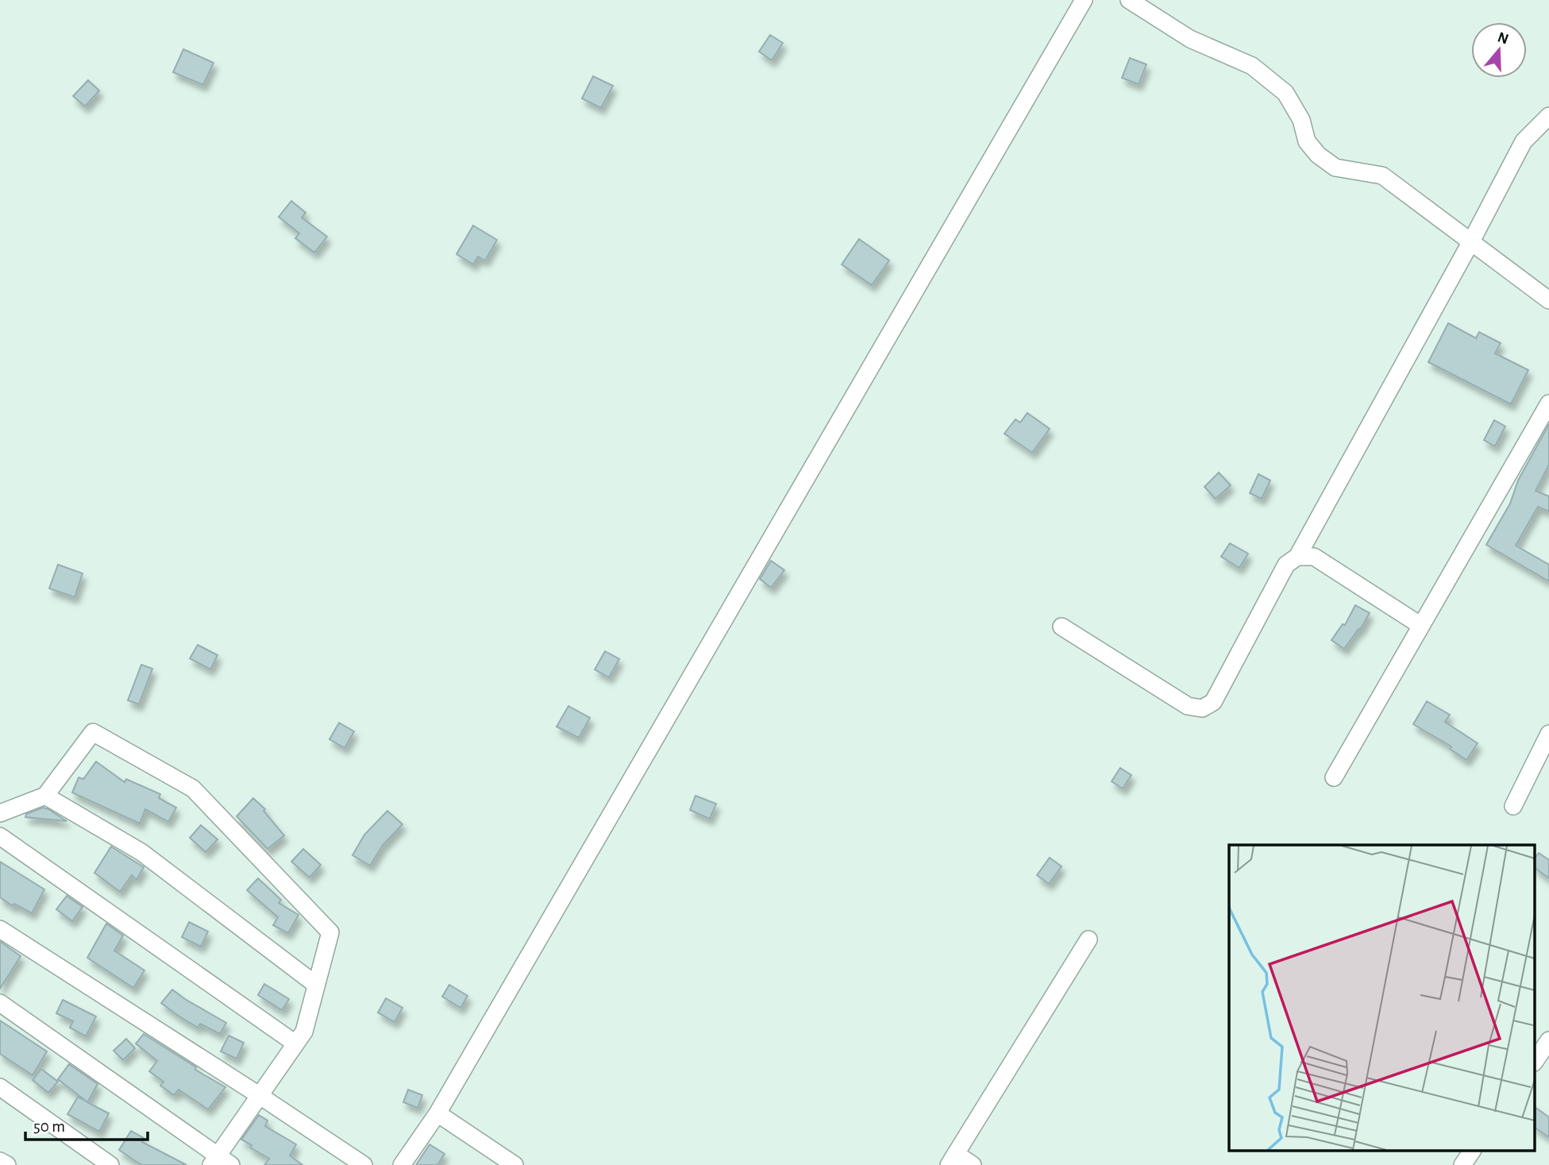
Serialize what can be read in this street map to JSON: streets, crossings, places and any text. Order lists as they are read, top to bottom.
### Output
{
  "scale_bar": "50 m",
  "north": "top"
}
